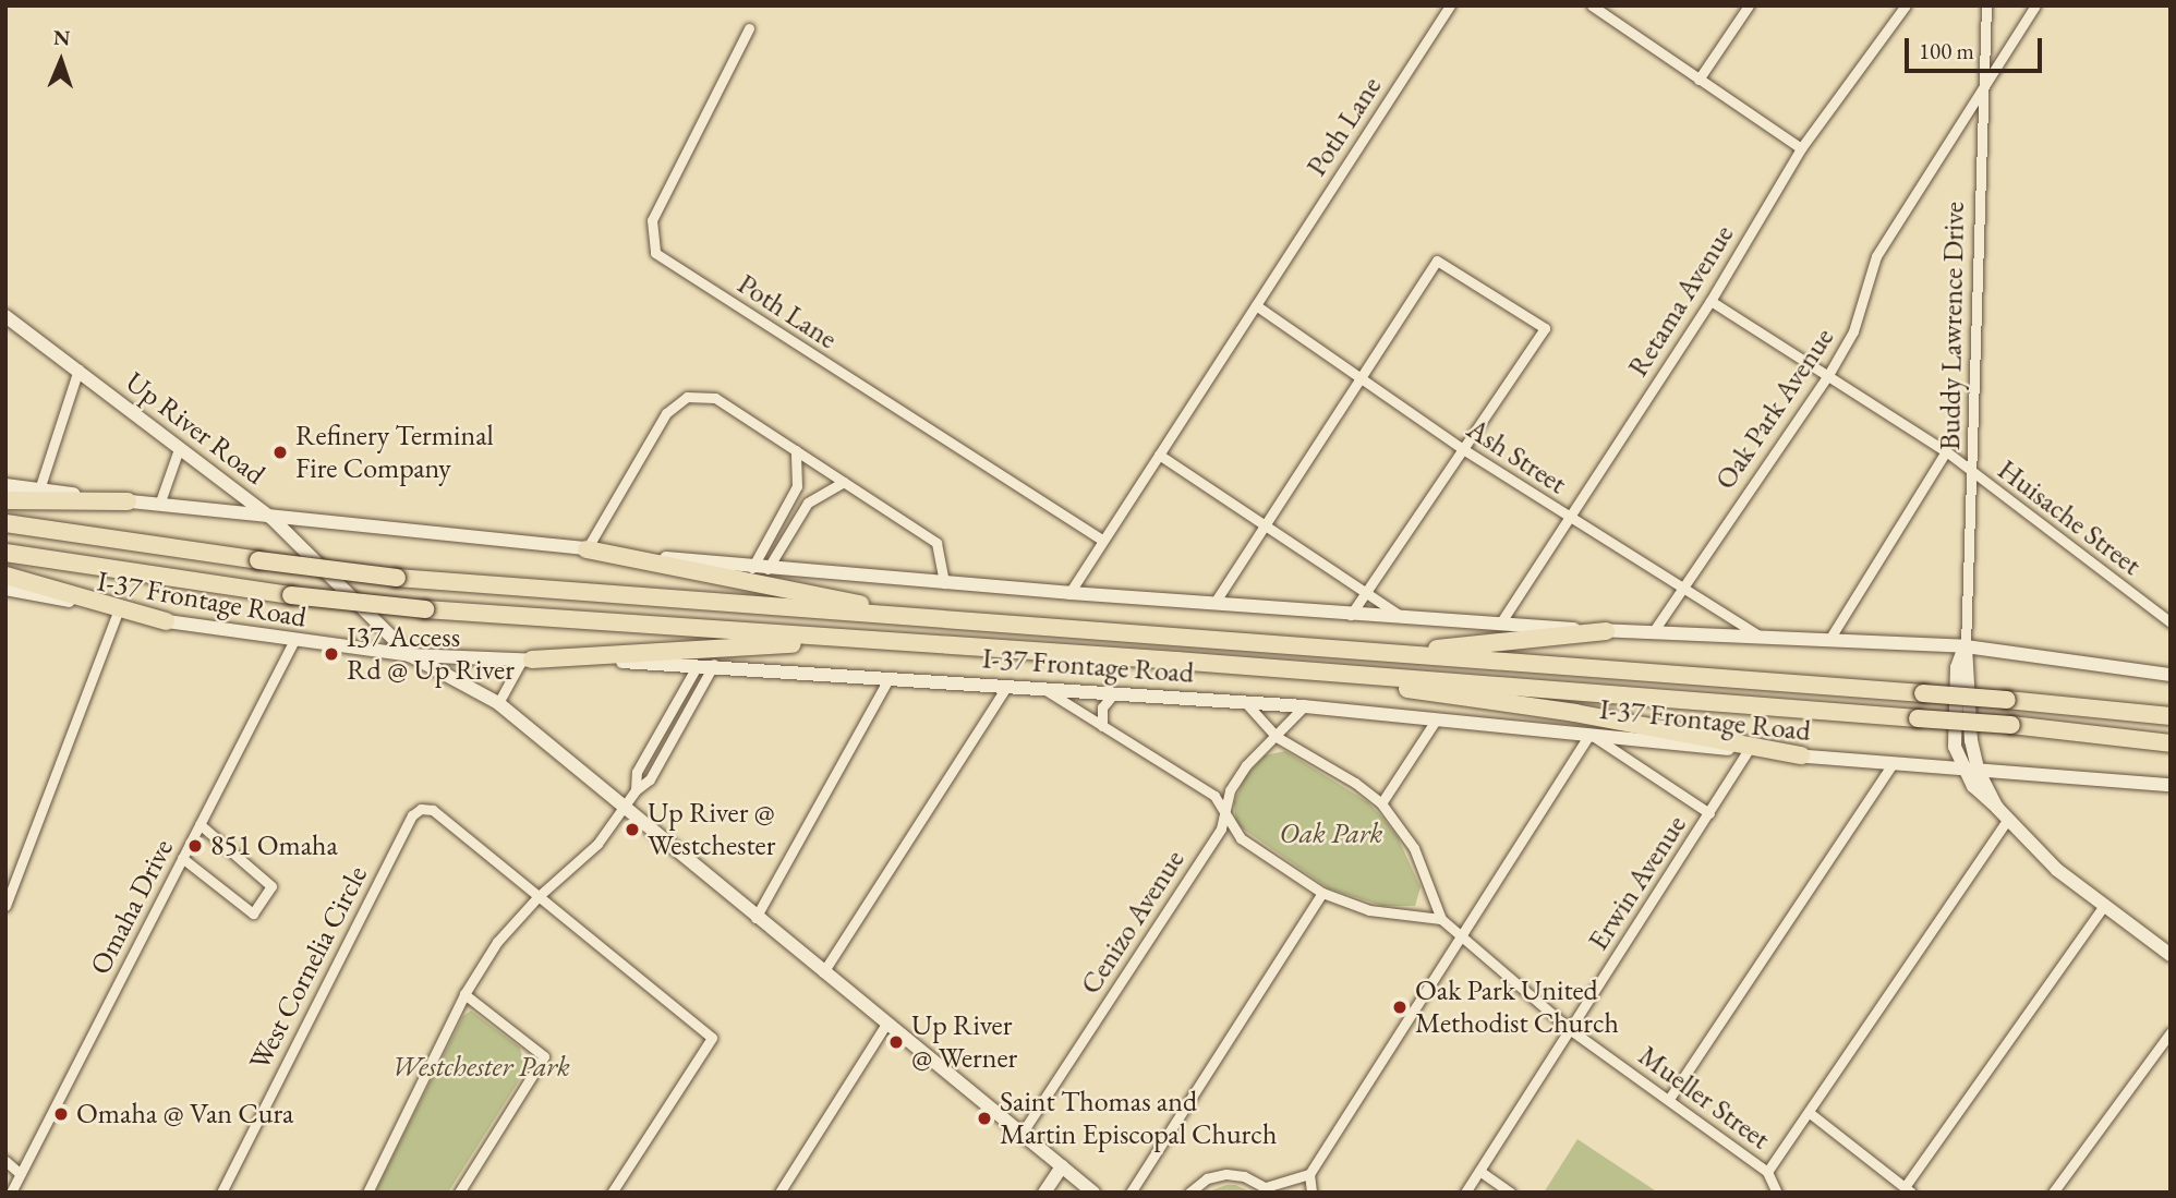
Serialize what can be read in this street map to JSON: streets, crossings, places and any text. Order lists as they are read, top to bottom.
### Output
{
  "streets": {
    "main road": ["Buddy Lawrence Drive", "Up River Road", "I-37 Frontage Road"],
    "street": [
      "Poth Lane",
      "Retama Avenue",
      "Oak Park Avenue",
      "Ash Street",
      "Huisache Street",
      "Erwin Avenue",
      "Omaha Drive",
      "Cenizo Avenue",
      "West Cornelia Circle",
      "Mueller Street"
    ]
  },
  "crossings": [
    ["Poth Lane", "Ash Street"],
    ["Retama Avenue", "Ash Street"],
    ["Retama Avenue", "Huisache Street"],
    ["Buddy Lawrence Drive", "Oak Park Avenue"],
    ["Buddy Lawrence Drive", "Huisache Street"],
    ["Buddy Lawrence Drive", "I-37 Frontage Road"],
    ["Oak Park Avenue", "Ash Street"],
    ["Oak Park Avenue", "Huisache Street"],
    ["Up River Road", "I-37 Frontage Road"],
    ["Up River Road", "Cenizo Avenue"],
    ["I-37 Frontage Road", "Erwin Avenue"],
    ["I-37 Frontage Road", "Omaha Drive"],
    ["I-37 Frontage Road", "Cenizo Avenue"],
    ["Erwin Avenue", "Mueller Street"]
  ],
  "parks": ["Oak Park", "Westchester Park"],
  "places": [
    "Refinery Terminal Fire Company",
    "I37 Access Rd @ Up River",
    "Up River @ Westchester",
    "851 Omaha",
    "Oak Park United Methodist Church",
    "Up River @ Werner",
    "Omaha @ Van Cura",
    "Saint Thomas and Martin Episcopal Church"
  ],
  "scale_bar": "100 m",
  "north": "top"
}
